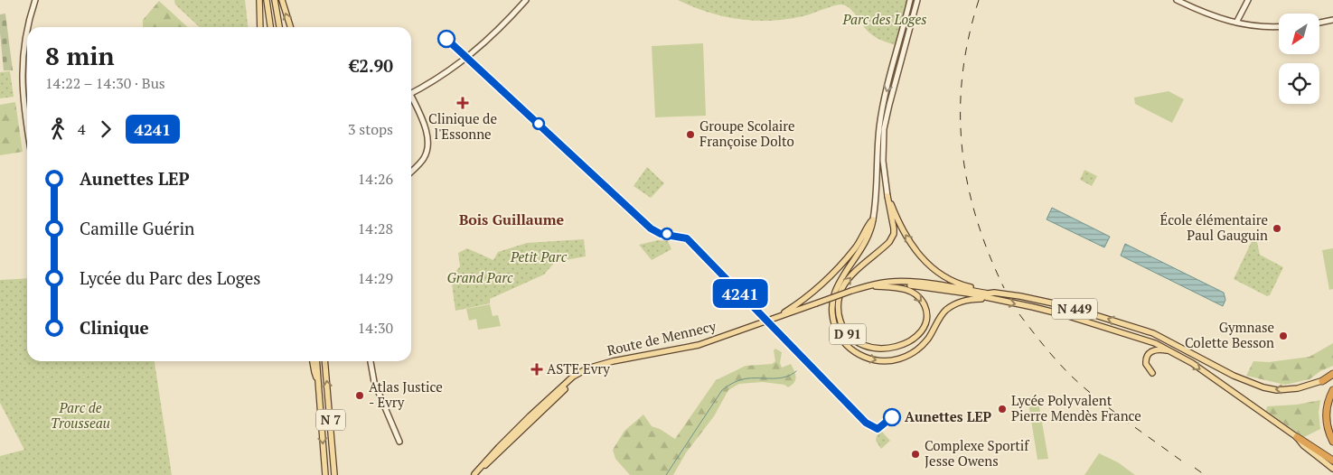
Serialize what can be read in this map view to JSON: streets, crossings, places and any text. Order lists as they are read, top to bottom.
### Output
{
  "streets": {
    "highway": ["N 449"],
    "main road": ["D 91", "Route de Mennecy", "N 7"]
  },
  "crossings": [
    ["N 449", "D 91"],
    ["D 91", "Route de Mennecy"]
  ],
  "districts": ["Bois Guillaume"],
  "parks": [
    "Parc des Loges",
    "Petit Parc",
    "Grand Parc",
    "Parc de Trousseau"
  ],
  "places": {
    "health": ["Clinique de l'Essonne", "ASTE Evry"],
    "other": [
      "Groupe Scolaire Françoise Dolto",
      "École élémentaire Paul Gauguin",
      "Gymnase Colette Besson",
      "Atlas Justice - Evry",
      "Lycée Polyvalent Pierre Mendès France",
      "Aunettes LEP",
      "Complexe Sportif Jesse Owens"
    ]
  },
  "lines": ["bus line 4241"],
  "north": "bottom left",
  "page": {
    "on_map": "4241",
    "heading": ["8 min", "14:22 – 14:30 · Bus", "€2.90"],
    "legs": ["4", "4241", "3 stops"],
    "list": [
      {
        "name": "Aunettes LEP",
        "value": "14:26"
      },
      {
        "name": "Camille Guérin",
        "value": "14:28"
      },
      {
        "name": "Lycée du Parc des Loges",
        "value": "14:29"
      },
      {
        "name": "Clinique",
        "value": "14:30"
      }
    ]
  }
}
